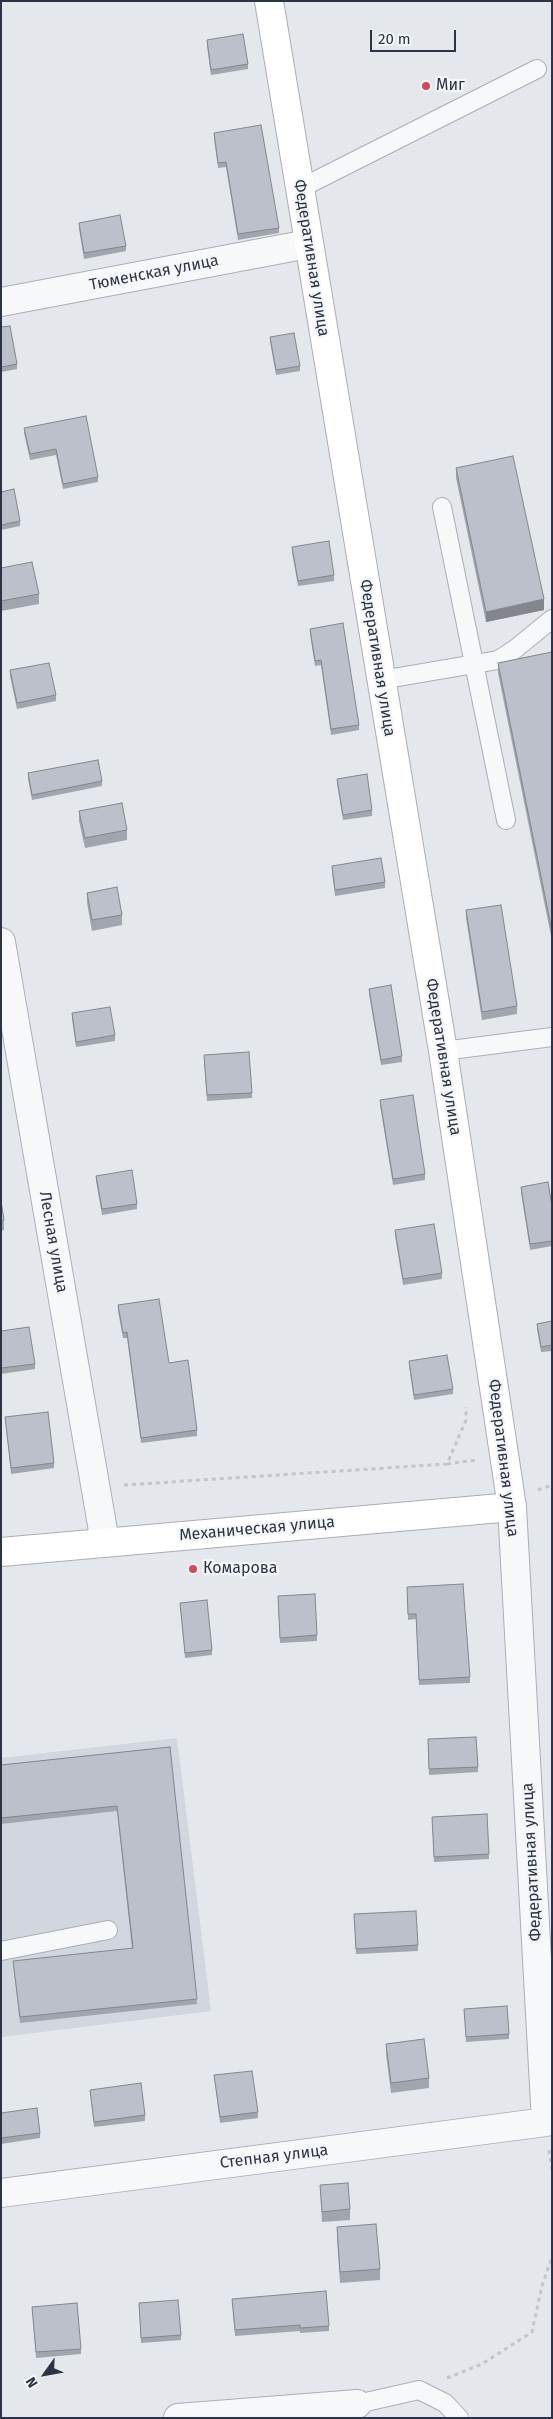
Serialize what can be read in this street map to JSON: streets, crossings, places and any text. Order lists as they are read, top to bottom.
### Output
{
  "streets": {
    "street": [
      "Федеративная улица",
      "Тюменская улица",
      "Лесная улица",
      "Механическая улица",
      "Степная улица"
    ]
  },
  "crossings": [
    ["Федеративная улица", "Тюменская улица"],
    ["Федеративная улица", "Механическая улица"],
    ["Федеративная улица", "Степная улица"],
    ["Лесная улица", "Механическая улица"]
  ],
  "places": ["Миг", "Комарова"],
  "scale_bar": "20 m",
  "north": "bottom left"
}
